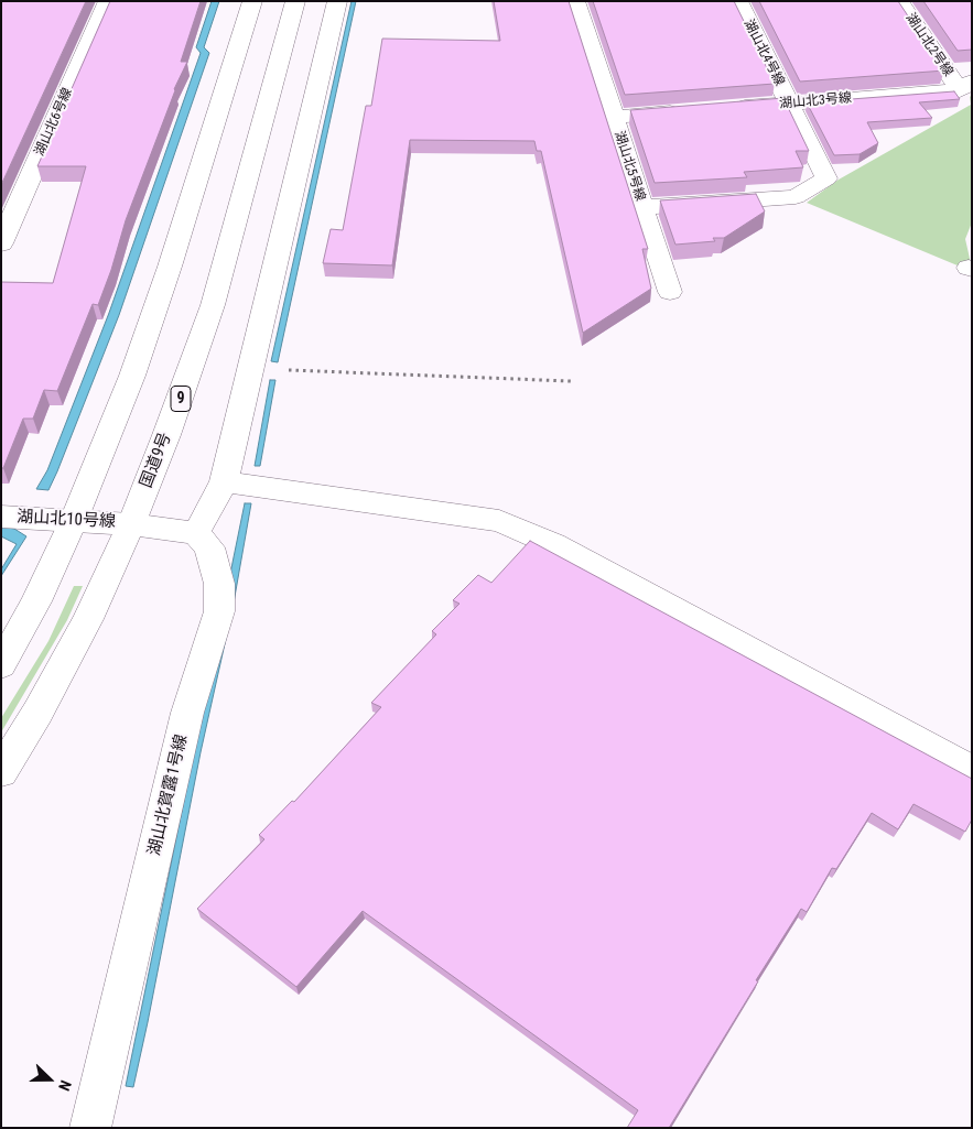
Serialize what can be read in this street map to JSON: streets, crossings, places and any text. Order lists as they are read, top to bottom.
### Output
{
  "streets": {
    "main road": [
      "湖山北2号線",
      "湖山北4号線",
      "湖山北3号線",
      "湖山北6号線",
      "湖山北5号線",
      "9",
      "国道9号",
      "湖山北10号線",
      "湖山北賀露1号線"
    ]
  },
  "crossings": [
    ["湖山北2号線", "湖山北3号線"],
    ["湖山北4号線", "湖山北3号線"],
    ["湖山北4号線", "湖山北5号線"],
    ["湖山北3号線", "湖山北5号線"],
    ["国道9号", "湖山北10号線"]
  ],
  "north": "right"
}
